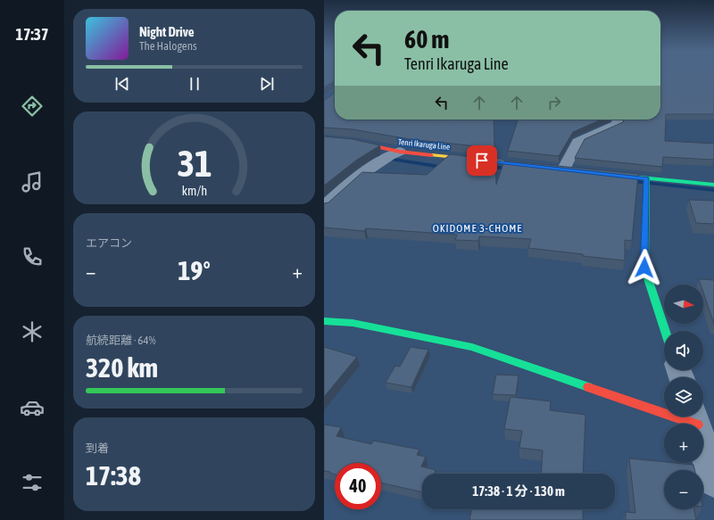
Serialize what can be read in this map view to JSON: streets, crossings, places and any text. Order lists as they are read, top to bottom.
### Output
{
  "streets": {
    "street": ["Tenri Ikaruga Line"]
  },
  "districts": ["OKIDOME 3-CHOME"],
  "north": "right",
  "page": {
    "tabs": "17:37",
    "turn": ["60 m", "Tenri Ikaruga Line"],
    "song": ["Night Drive", "The Halogens"],
    "tile": [
      "エアコン",
      ["航続距離 · 64%", "320 km"],
      ["到着", "17:38"]
    ],
    "heat": ["−", "19°", "+"],
    "map_buttons": ["+", "−"],
    "limit": "40",
    "trip": "17:38 · 1 分 · 130 m",
    "gauge": ["31", "km/h"]
  }
}
